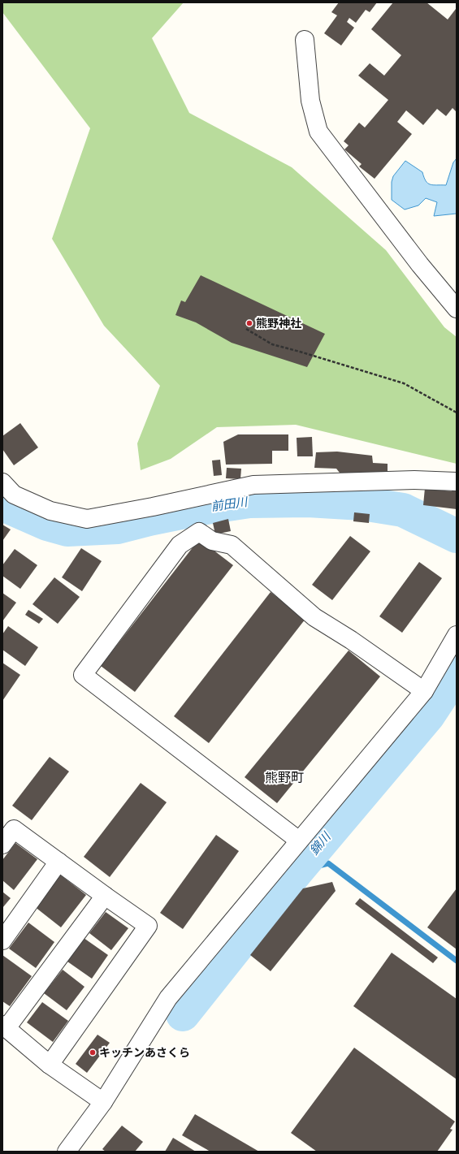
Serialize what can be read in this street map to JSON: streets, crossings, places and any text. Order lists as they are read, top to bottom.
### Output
{
  "districts": ["熊野町"],
  "water": ["前田川", "錦川"],
  "places": ["熊野神社", "キッチンあさくら"]
}
